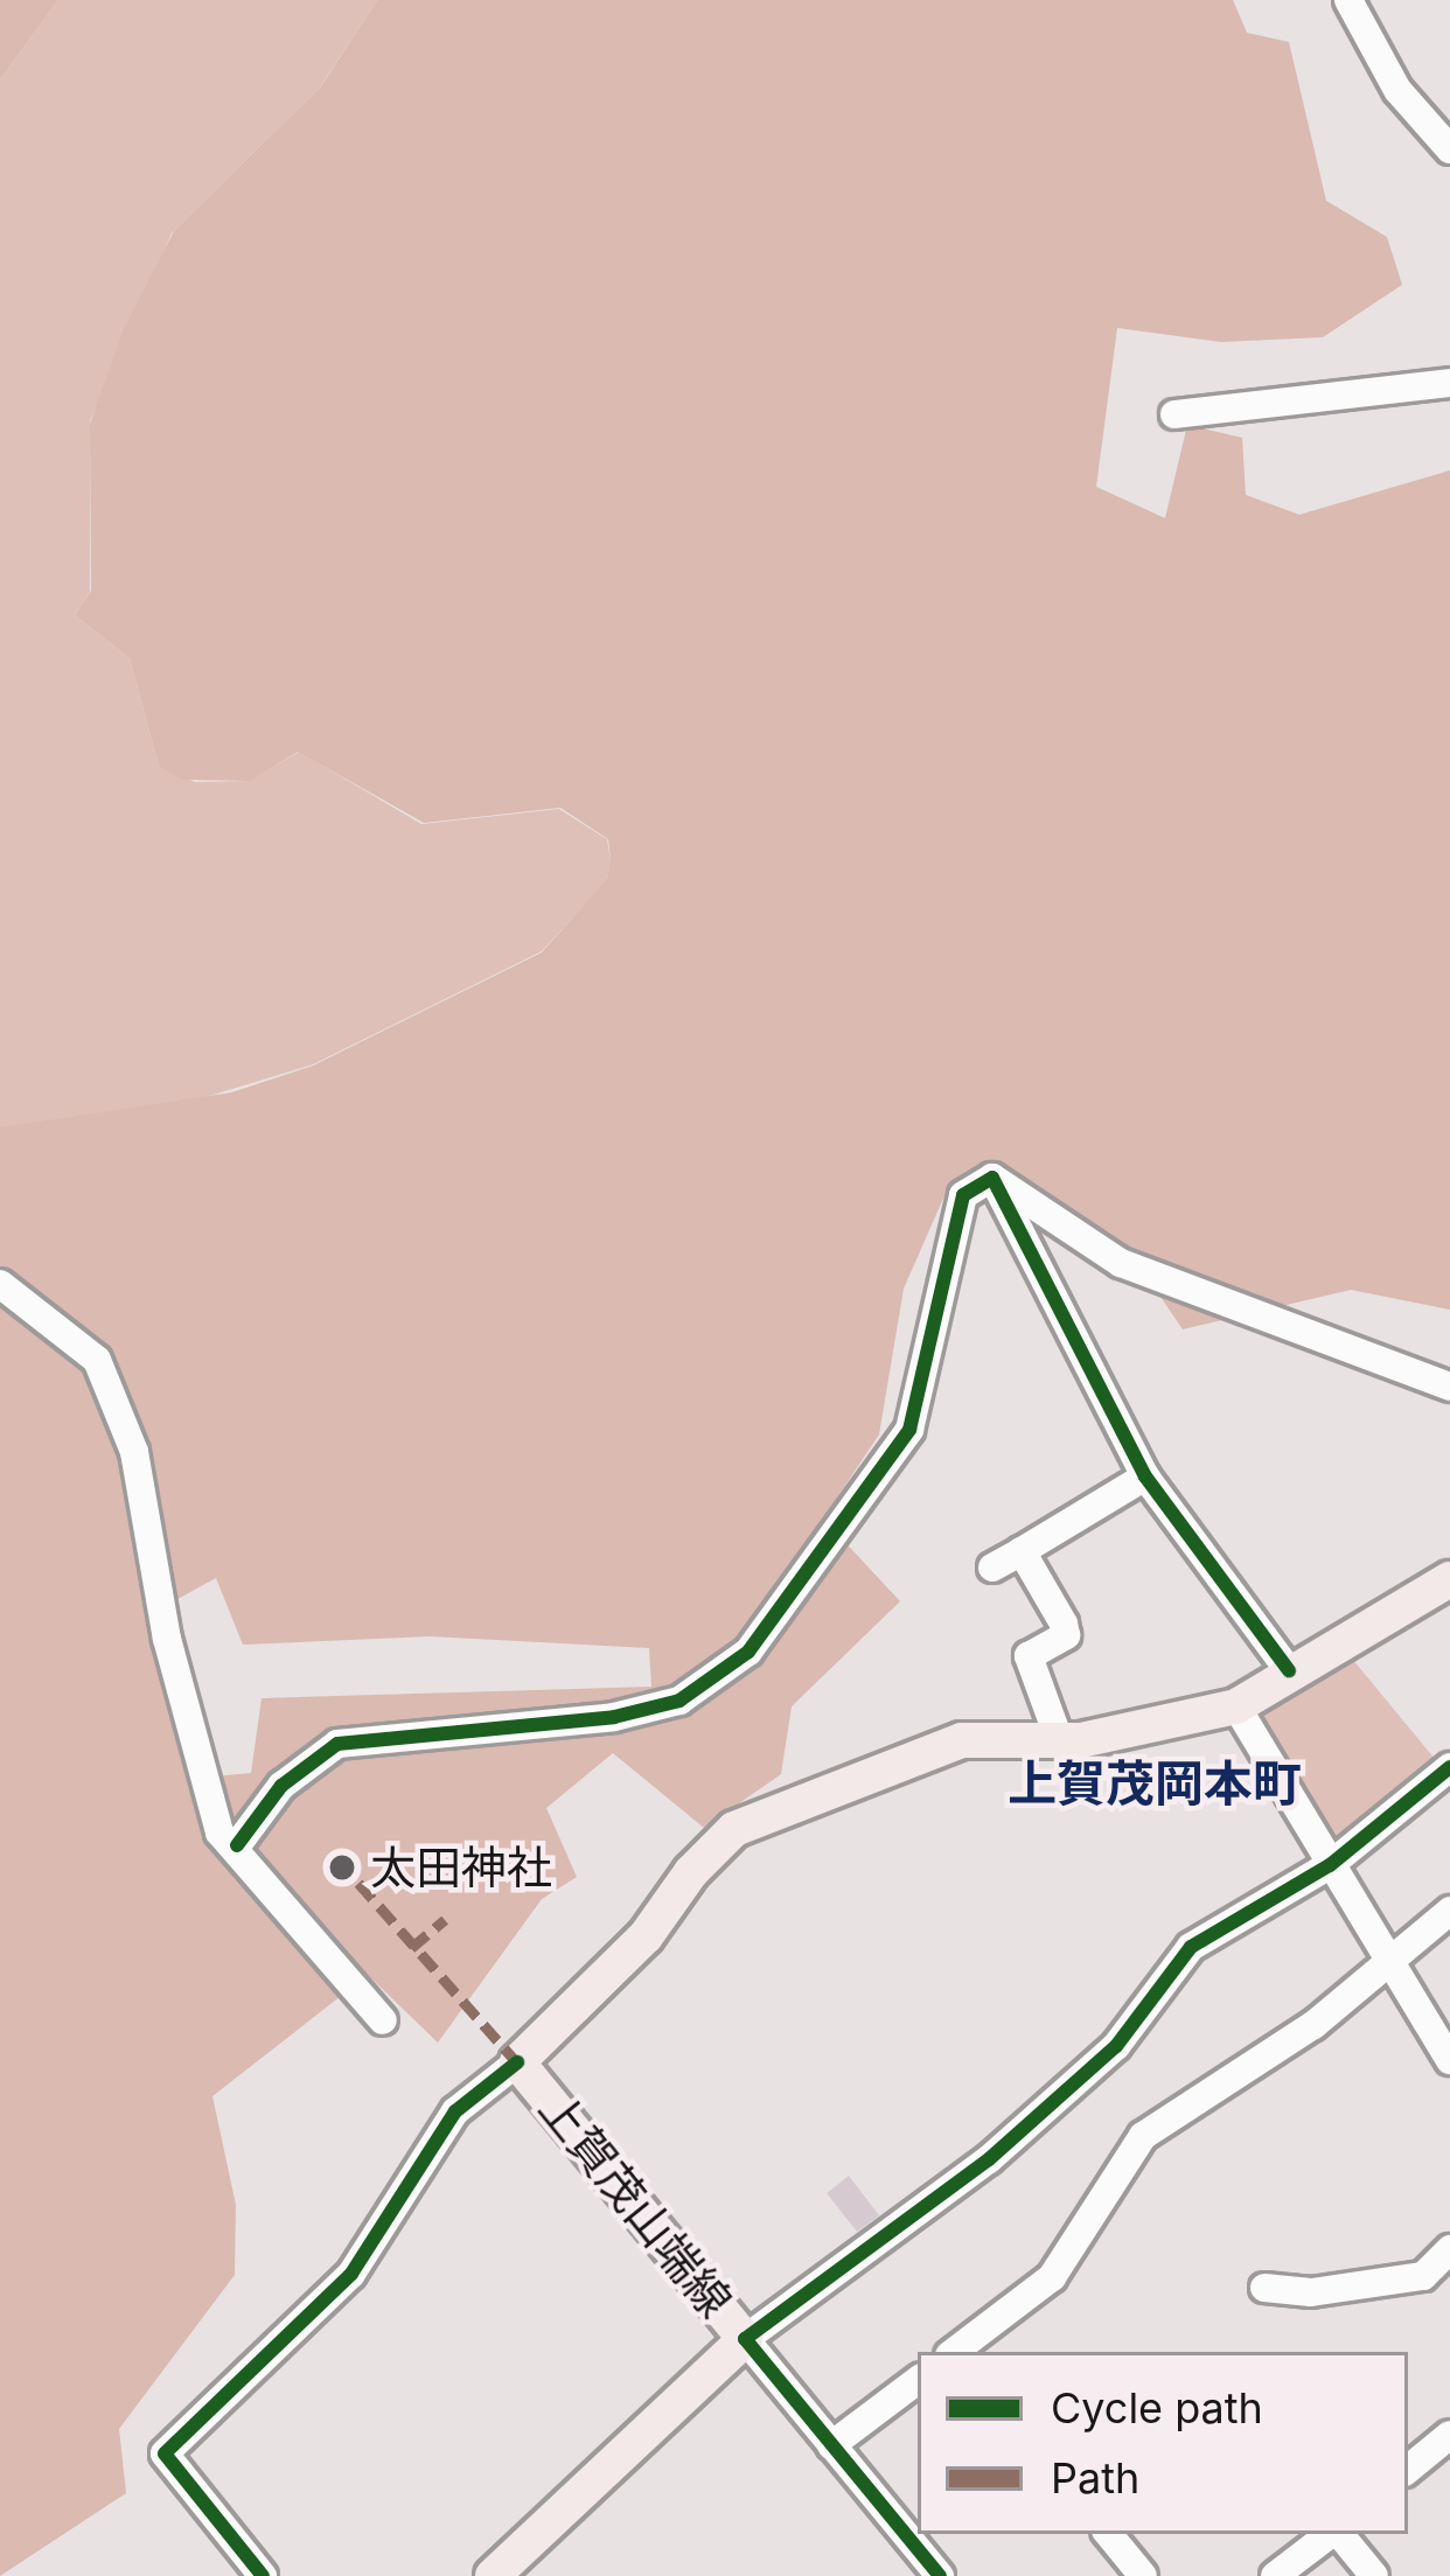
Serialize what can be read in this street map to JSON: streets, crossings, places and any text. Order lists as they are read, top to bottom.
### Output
{
  "streets": {
    "main road": ["上賀茂山端線"]
  },
  "districts": ["上賀茂岡本町"],
  "places": ["太田神社"],
  "legend": ["Cycle path", "Path"]
}
